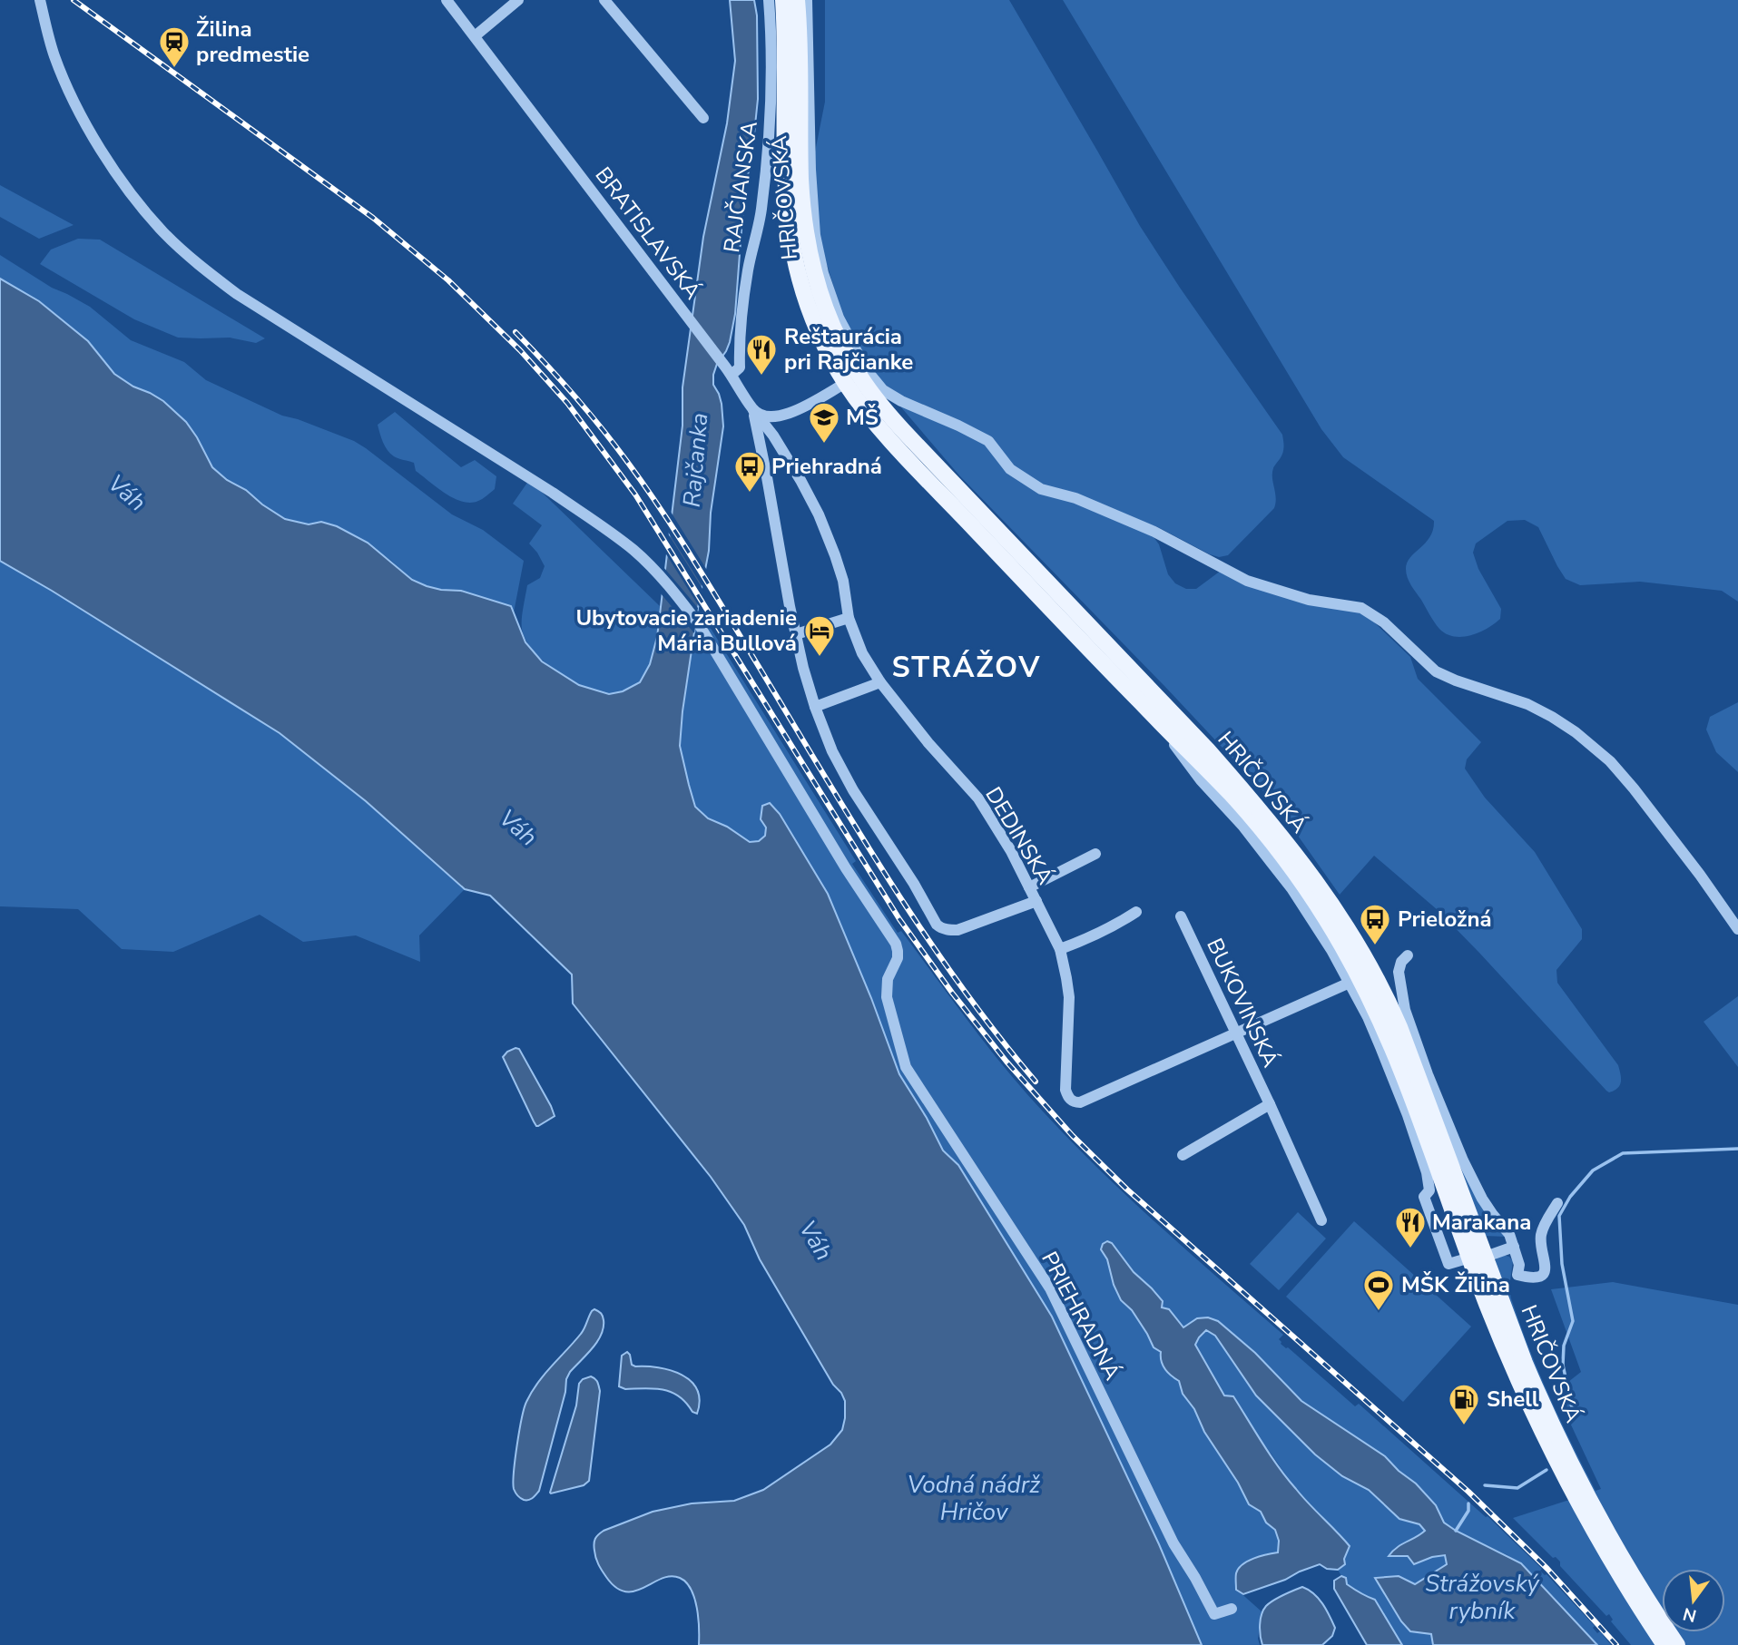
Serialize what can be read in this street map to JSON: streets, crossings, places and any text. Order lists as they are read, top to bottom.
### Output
{
  "streets": {
    "main road": ["HRIČOVSKÁ"],
    "street": [
      "RAJČIANSKA",
      "BRATISLAVSKÁ",
      "DEDINSKÁ",
      "BUKOVINSKÁ",
      "PRIEHRADNÁ"
    ]
  },
  "crossings": [
    ["RAJČIANSKA", "BRATISLAVSKÁ"],
    ["BRATISLAVSKÁ", "DEDINSKÁ"],
    ["DEDINSKÁ", "BUKOVINSKÁ"]
  ],
  "districts": ["STRÁŽOV"],
  "water": [
    "Rajčanka",
    "Váh",
    "Vodná nádrž Hričov",
    "Strážovský rybník"
  ],
  "places": {
    "station": ["Žilina predmestie"],
    "restaurant": ["Reštaurácia pri Rajčianke", "Marakana"],
    "school or university": ["MŠ"],
    "bus stop": ["Priehradná", "Prieložná"],
    "hotel": ["Ubytovacie zariadenie Mária Bullová"],
    "sports": ["MŠK Žilina"],
    "fuel station": ["Shell"]
  },
  "north": "bottom"
}
